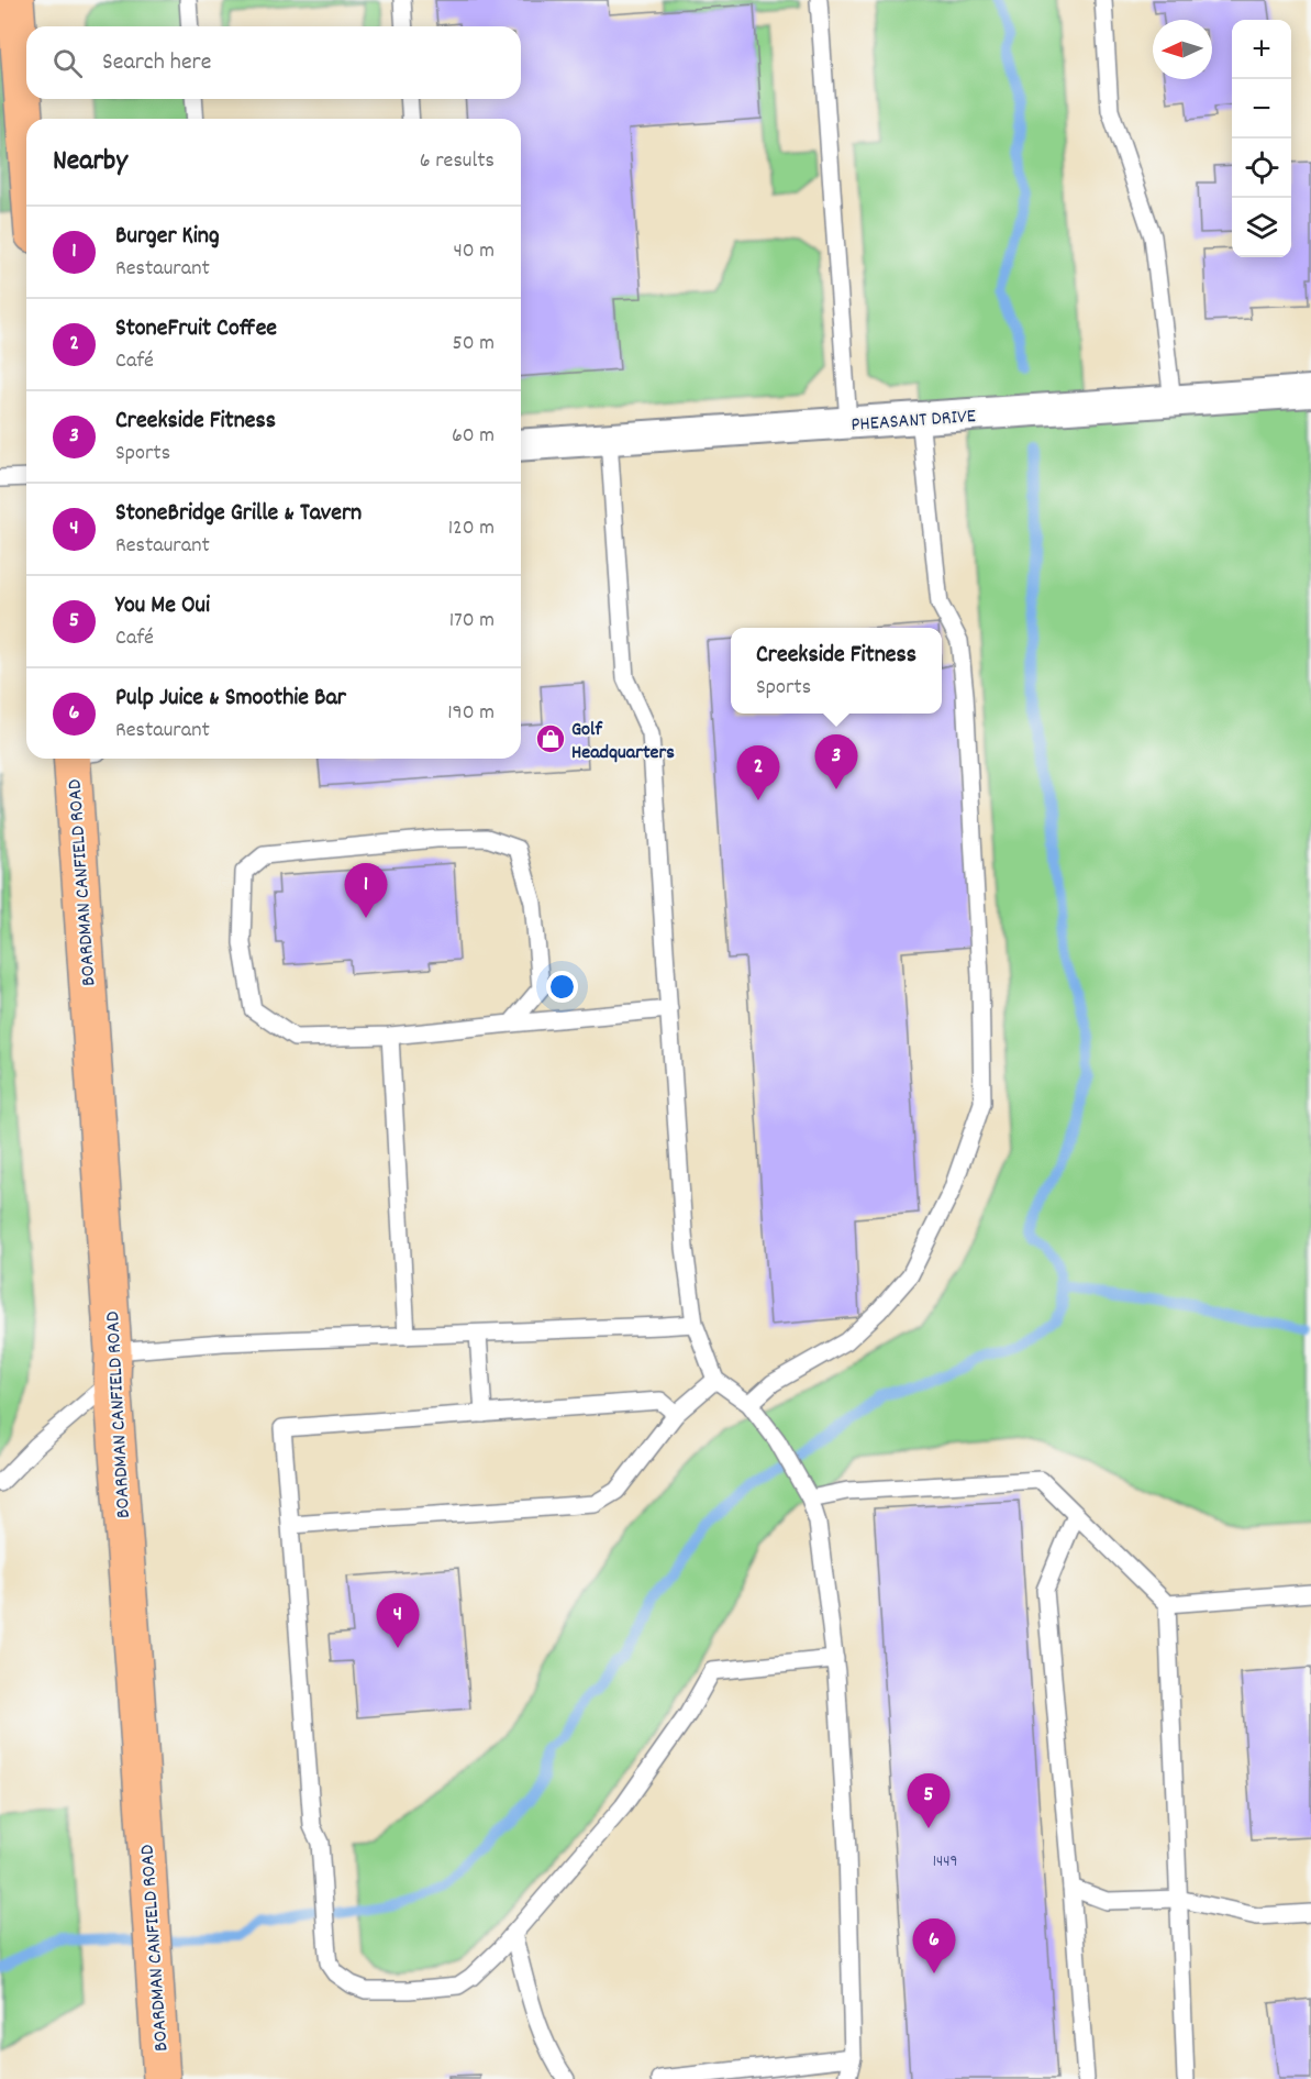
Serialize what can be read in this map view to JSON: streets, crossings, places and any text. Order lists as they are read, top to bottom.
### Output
{
  "streets": {
    "main road": ["BOARDMAN CANFIELD ROAD"],
    "street": ["PHEASANT DRIVE"]
  },
  "places": {
    "shop": ["Golf Headquarters"]
  },
  "house_numbers": ["1449"],
  "north": "left",
  "page": {
    "map_buttons": ["+", "−"],
    "search": "Search here",
    "heading": ["Nearby", "6 results"],
    "list": [
      {
        "mark": "1",
        "name": "Burger King",
        "note": "Restaurant",
        "value": "40 m"
      },
      {
        "mark": "2",
        "name": "StoneFruit Coffee",
        "note": "Café",
        "value": "50 m"
      },
      {
        "mark": "3",
        "name": "Creekside Fitness",
        "note": "Sports",
        "value": "60 m"
      },
      {
        "mark": "4",
        "name": "StoneBridge Grille & Tavern",
        "note": "Restaurant",
        "value": "120 m"
      },
      {
        "mark": "5",
        "name": "You Me Oui",
        "note": "Café",
        "value": "170 m"
      },
      {
        "mark": "6",
        "name": "Pulp Juice & Smoothie Bar",
        "note": "Restaurant",
        "value": "190 m"
      }
    ],
    "popup": ["Creekside Fitness", "Sports"],
    "pins": [
      "3",
      "2",
      "1",
      "4",
      "5",
      "6"
    ]
  }
}
